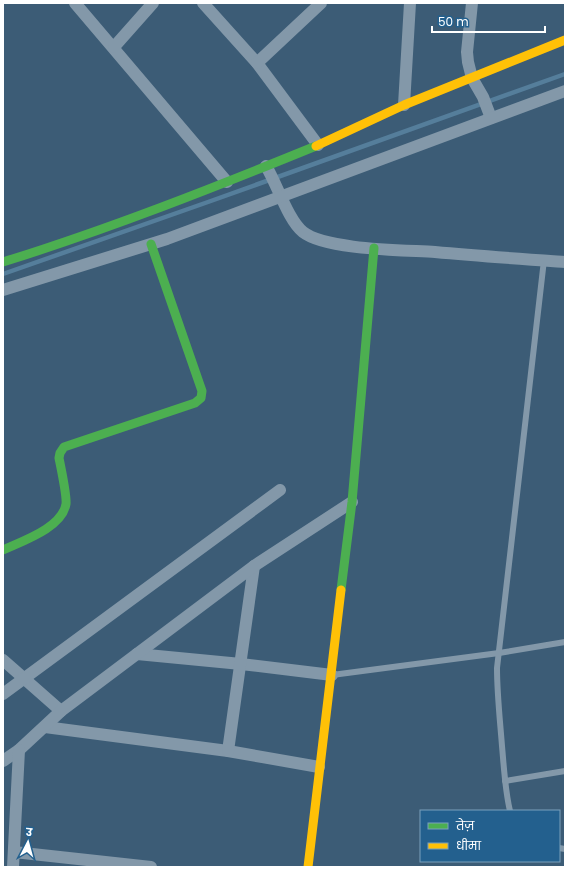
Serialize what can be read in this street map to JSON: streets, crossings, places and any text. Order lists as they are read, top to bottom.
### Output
{
  "legend": ["तेज़", "धीमा"],
  "scale_bar": "50 m",
  "north": "top"
}
